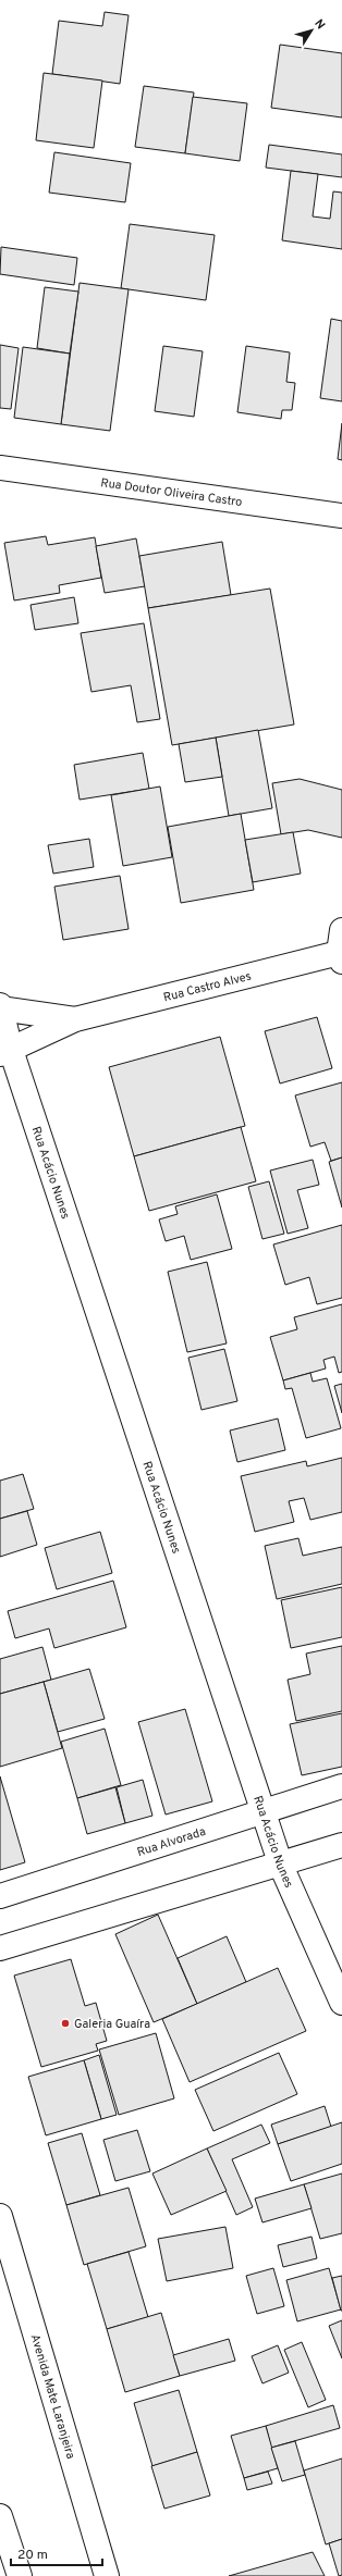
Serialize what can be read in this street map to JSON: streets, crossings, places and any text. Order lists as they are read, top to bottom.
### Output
{
  "streets": {
    "street": [
      "Rua Doutor Oliveira Castro",
      "Rua Castro Alves",
      "Rua Acácio Nunes",
      "Rua Alvorada",
      "Avenida Mate Laranjeira"
    ]
  },
  "crossings": [
    ["Rua Castro Alves", "Rua Acácio Nunes"],
    ["Rua Acácio Nunes", "Rua Alvorada"]
  ],
  "places": ["Galeria Guaíra"],
  "scale_bar": "20 m",
  "north": "top right"
}
